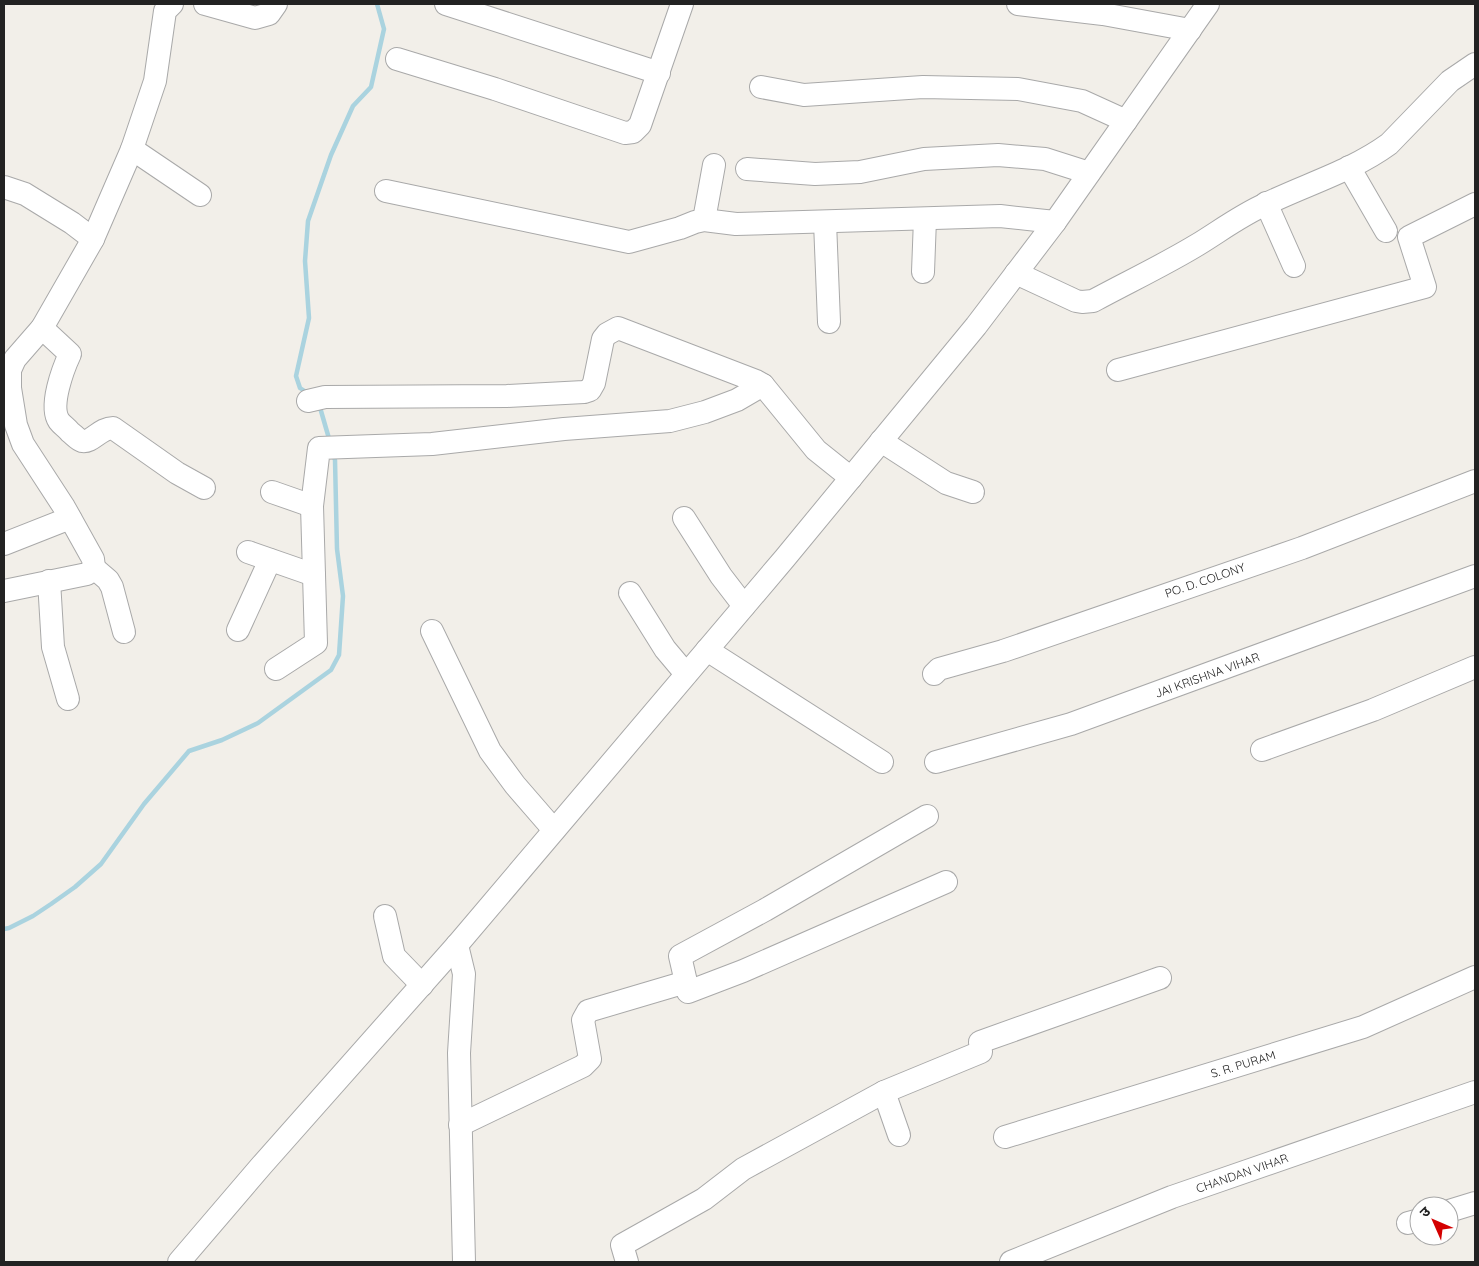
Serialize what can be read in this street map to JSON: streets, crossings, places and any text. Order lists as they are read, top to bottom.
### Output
{
  "streets": {
    "street": [
      "PO. D. COLONY",
      "JAI KRISHNA VIHAR",
      "S. R. PURAM",
      "CHANDAN VIHAR"
    ]
  },
  "north": "top left"
}
